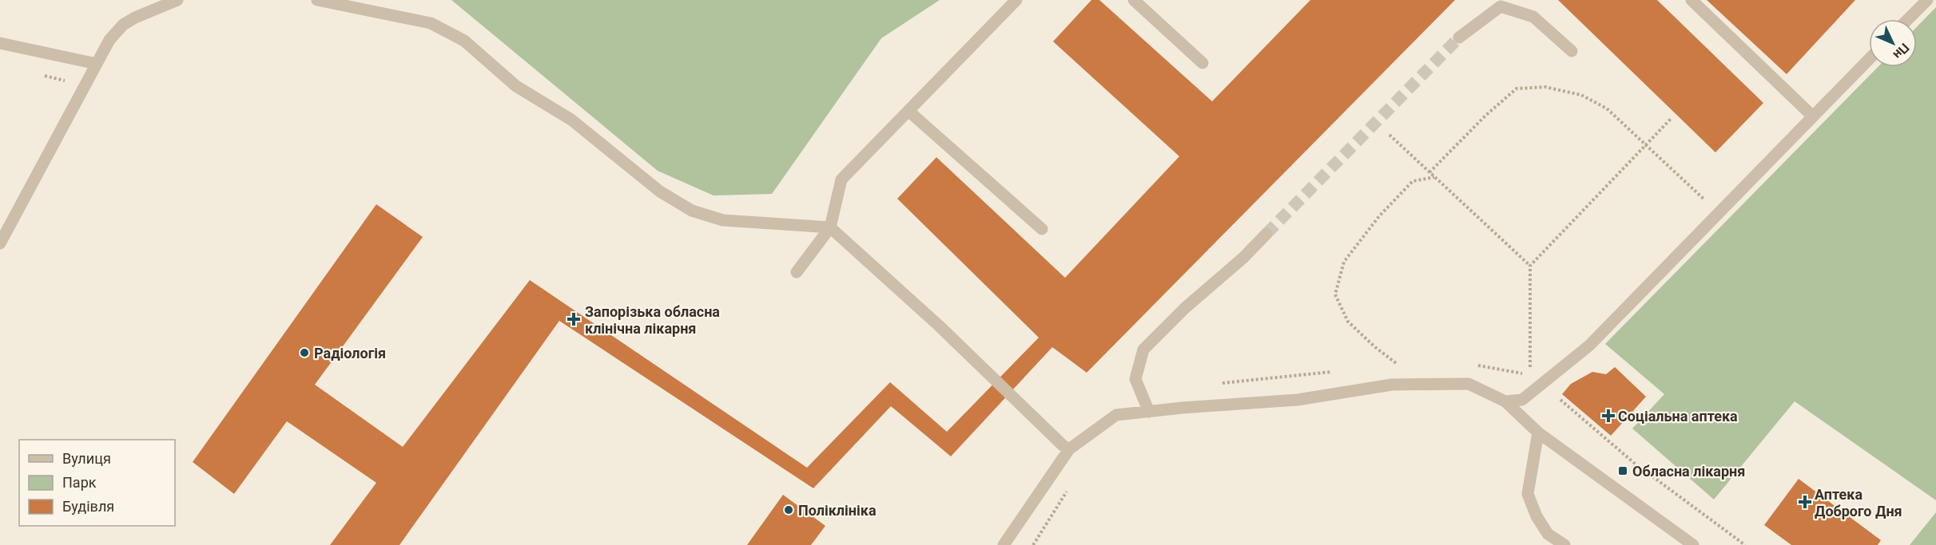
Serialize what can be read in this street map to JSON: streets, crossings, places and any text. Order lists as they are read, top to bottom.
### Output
{
  "places": {
    "health": ["Запорізька обласна клінічна лікарня", "Соціальна аптека", "Аптека Доброго Дня"],
    "other": ["Радіологія", "Поліклініка"],
    "transit": ["Обласна лікарня"]
  },
  "legend": ["Вулиця", "Парк", "Будівля"],
  "north": "bottom right"
}
